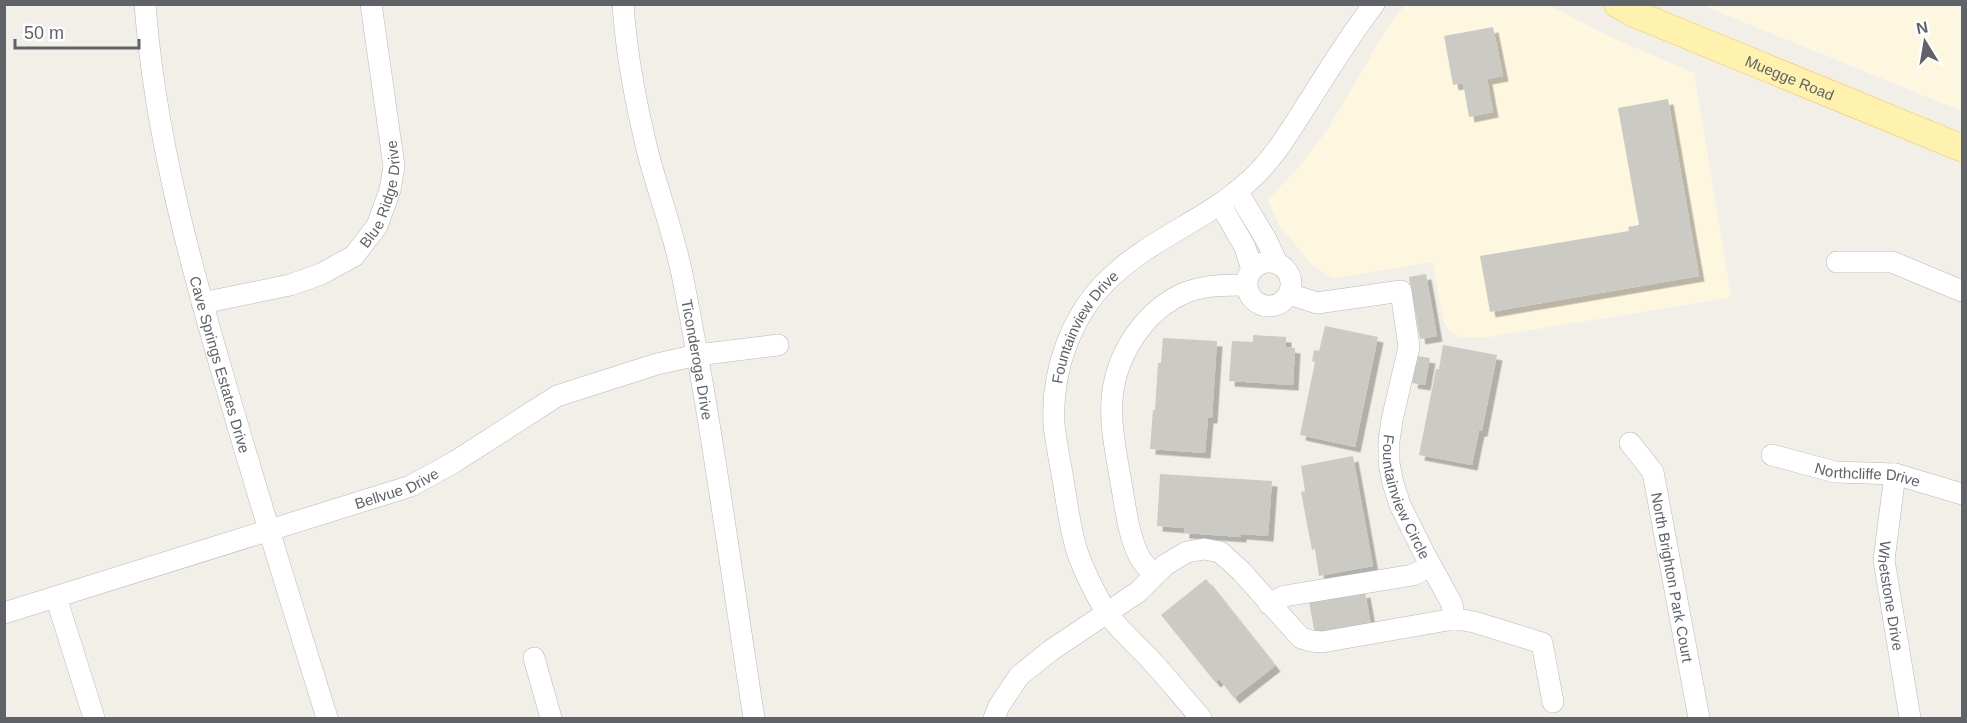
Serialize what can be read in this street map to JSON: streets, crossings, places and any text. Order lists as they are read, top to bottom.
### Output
{
  "streets": {
    "main road": ["Muegge Road"],
    "street": [
      "Blue Ridge Drive",
      "Fountainview Drive",
      "Ticonderoga Drive",
      "Cave Springs Estates Drive",
      "Northcliffe Drive",
      "Bellvue Drive",
      "Fountainview Circle",
      "North Brighton Park Court",
      "Whetstone Drive"
    ]
  },
  "crossings": [
    ["Blue Ridge Drive", "Cave Springs Estates Drive"],
    ["Ticonderoga Drive", "Bellvue Drive"],
    ["Cave Springs Estates Drive", "Bellvue Drive"],
    ["Northcliffe Drive", "Whetstone Drive"]
  ],
  "scale_bar": "50 m",
  "north": "top"
}
